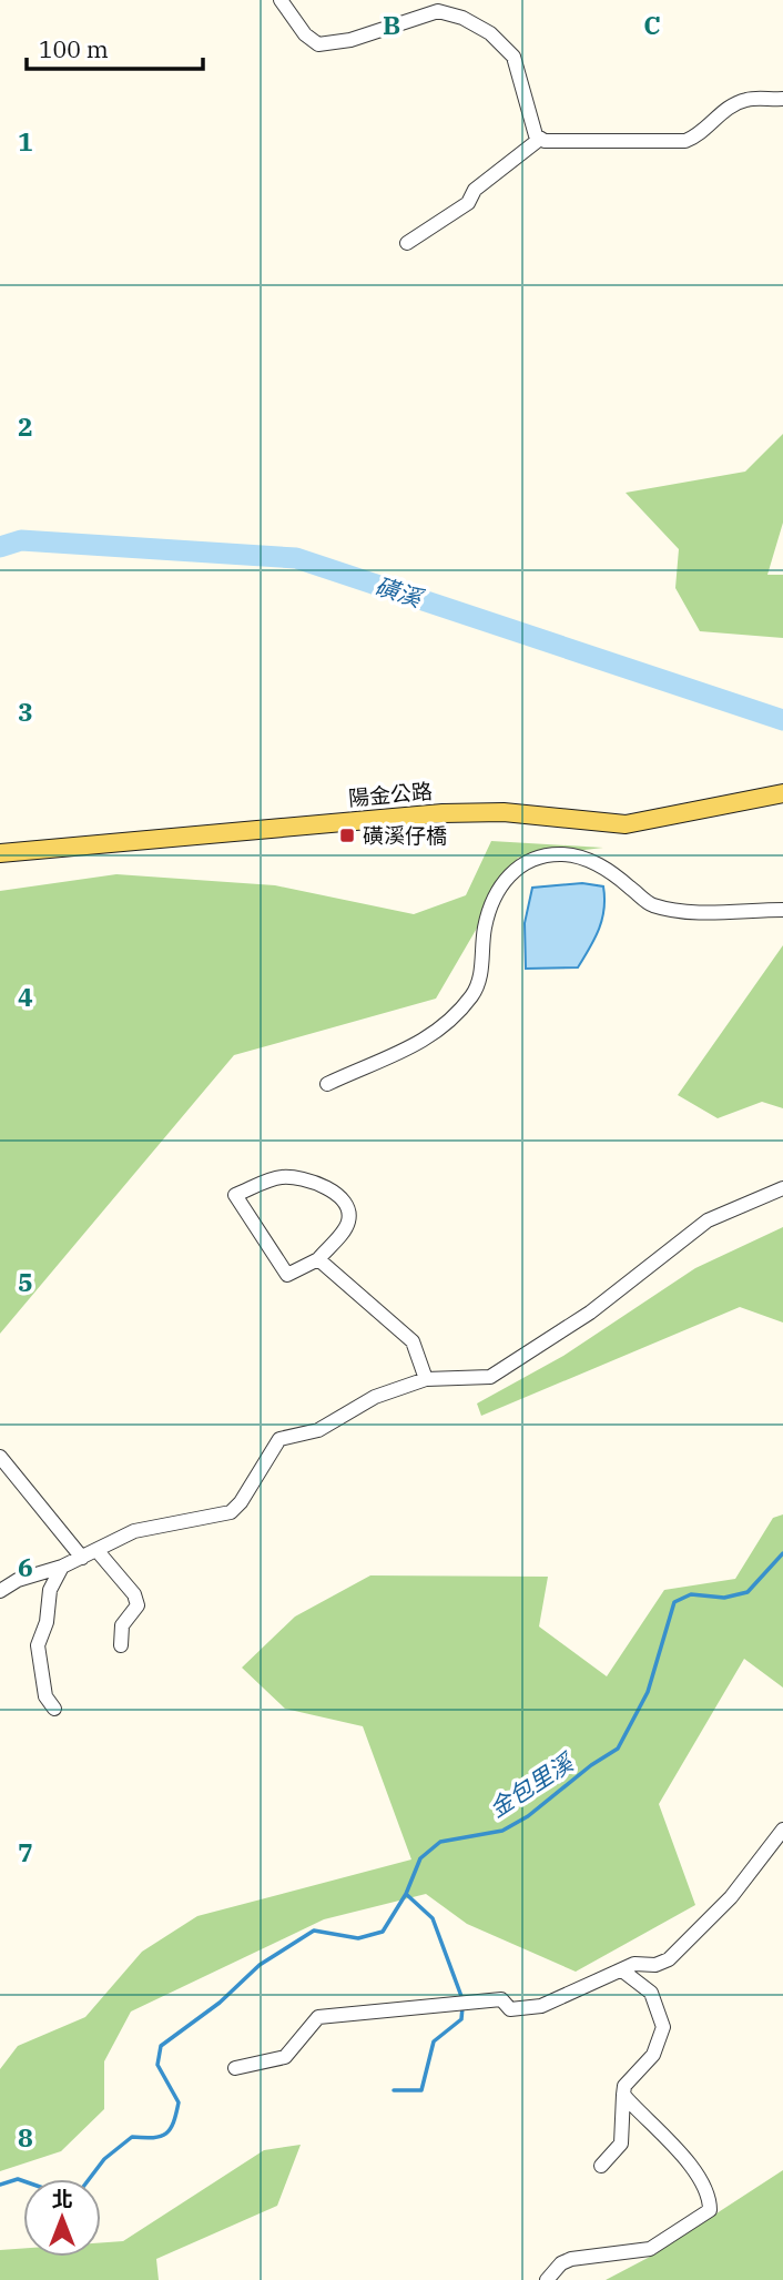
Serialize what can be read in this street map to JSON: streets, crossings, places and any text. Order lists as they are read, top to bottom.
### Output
{
  "streets": {
    "main road": ["陽金公路"]
  },
  "water": ["磺溪", "金包里溪"],
  "places": {
    "transit": ["磺溪仔橋"]
  },
  "scale_bar": "100 m",
  "north": "top",
  "grid": {
    "columns": ["B", "C"],
    "rows": [
      "1",
      "2",
      "3",
      "4",
      "5",
      "6",
      "7",
      "8"
    ]
  }
}
